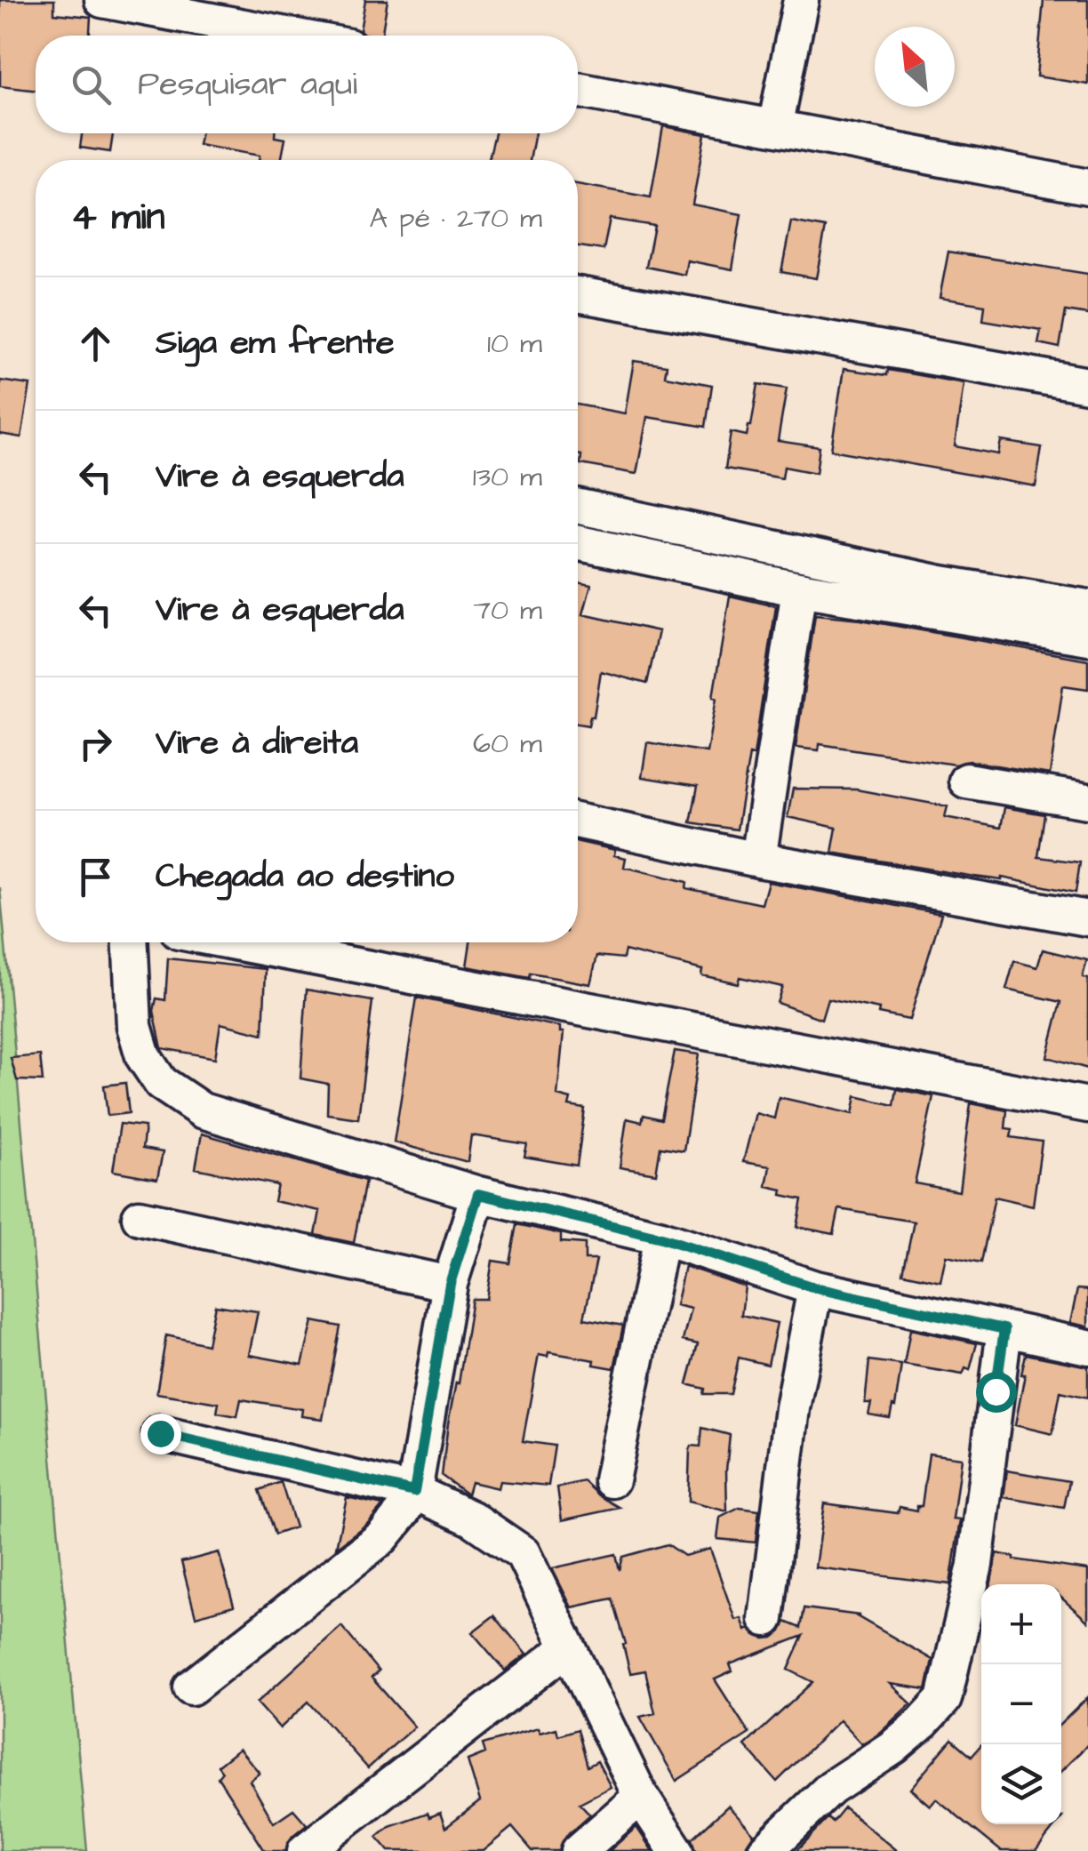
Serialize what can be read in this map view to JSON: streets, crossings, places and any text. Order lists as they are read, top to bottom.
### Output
{
  "north": "top left",
  "page": {
    "search": "Pesquisar aqui",
    "heading": ["4 min", "A pé · 270 m"],
    "list": [
      ["Siga em frente", "10 m"],
      ["Vire à esquerda", "130 m"],
      ["Vire à esquerda", "70 m"],
      ["Vire à direita", "60 m"],
      "Chegada ao destino"
    ],
    "map_buttons": ["+", "−"]
  }
}
